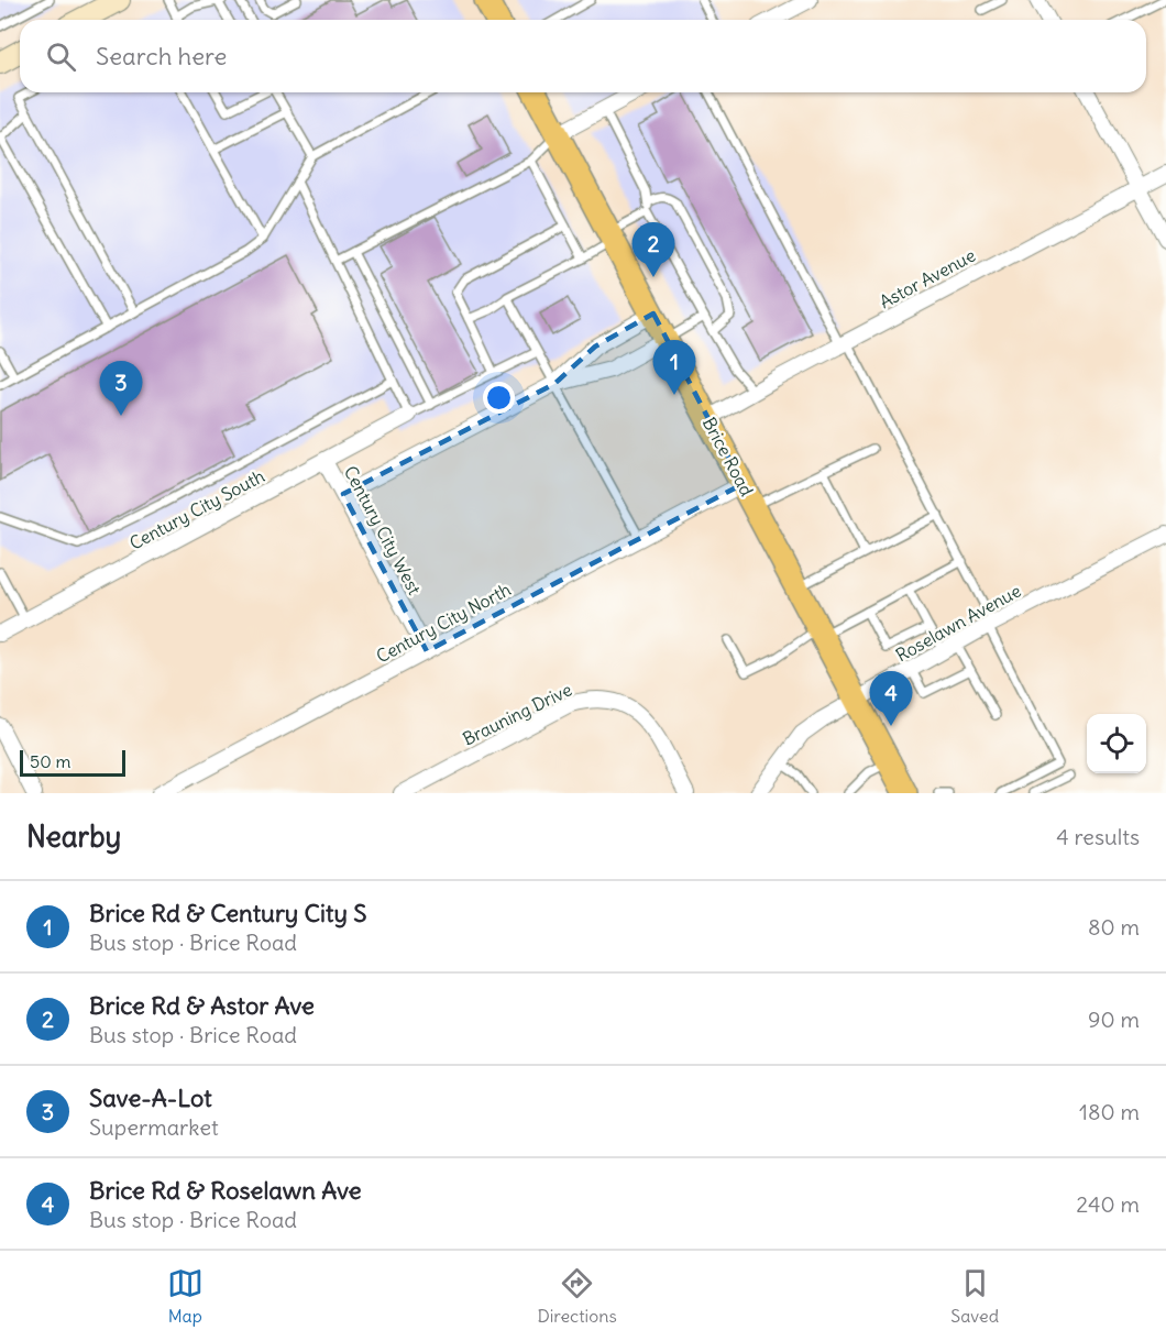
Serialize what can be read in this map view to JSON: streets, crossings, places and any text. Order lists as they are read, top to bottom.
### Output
{
  "streets": {
    "main road": ["Brice Road"],
    "street": [
      "Astor Avenue",
      "Century City South",
      "Century City West",
      "Century City North",
      "Roselawn Avenue",
      "Brauning Drive"
    ]
  },
  "crossings": [
    ["Astor Avenue", "Brice Road"],
    ["Brice Road", "Century City North"],
    ["Brice Road", "Roselawn Avenue"],
    ["Century City South", "Century City West"],
    ["Century City West", "Century City North"]
  ],
  "scale_bar": "50 m",
  "page": {
    "search": "Search here",
    "pins": [
      "2",
      "1",
      "3",
      "4"
    ],
    "scale": "50 m",
    "heading": ["Nearby", "4 results"],
    "list": [
      {
        "mark": "1",
        "name": "Brice Rd & Century City S",
        "note": "Bus stop · Brice Road",
        "value": "80 m"
      },
      {
        "mark": "2",
        "name": "Brice Rd & Astor Ave",
        "note": "Bus stop · Brice Road",
        "value": "90 m"
      },
      {
        "mark": "3",
        "name": "Save-A-Lot",
        "note": "Supermarket",
        "value": "180 m"
      },
      {
        "mark": "4",
        "name": "Brice Rd & Roselawn Ave",
        "note": "Bus stop · Brice Road",
        "value": "240 m"
      }
    ],
    "nav": ["Map", "Directions", "Saved"]
  }
}
